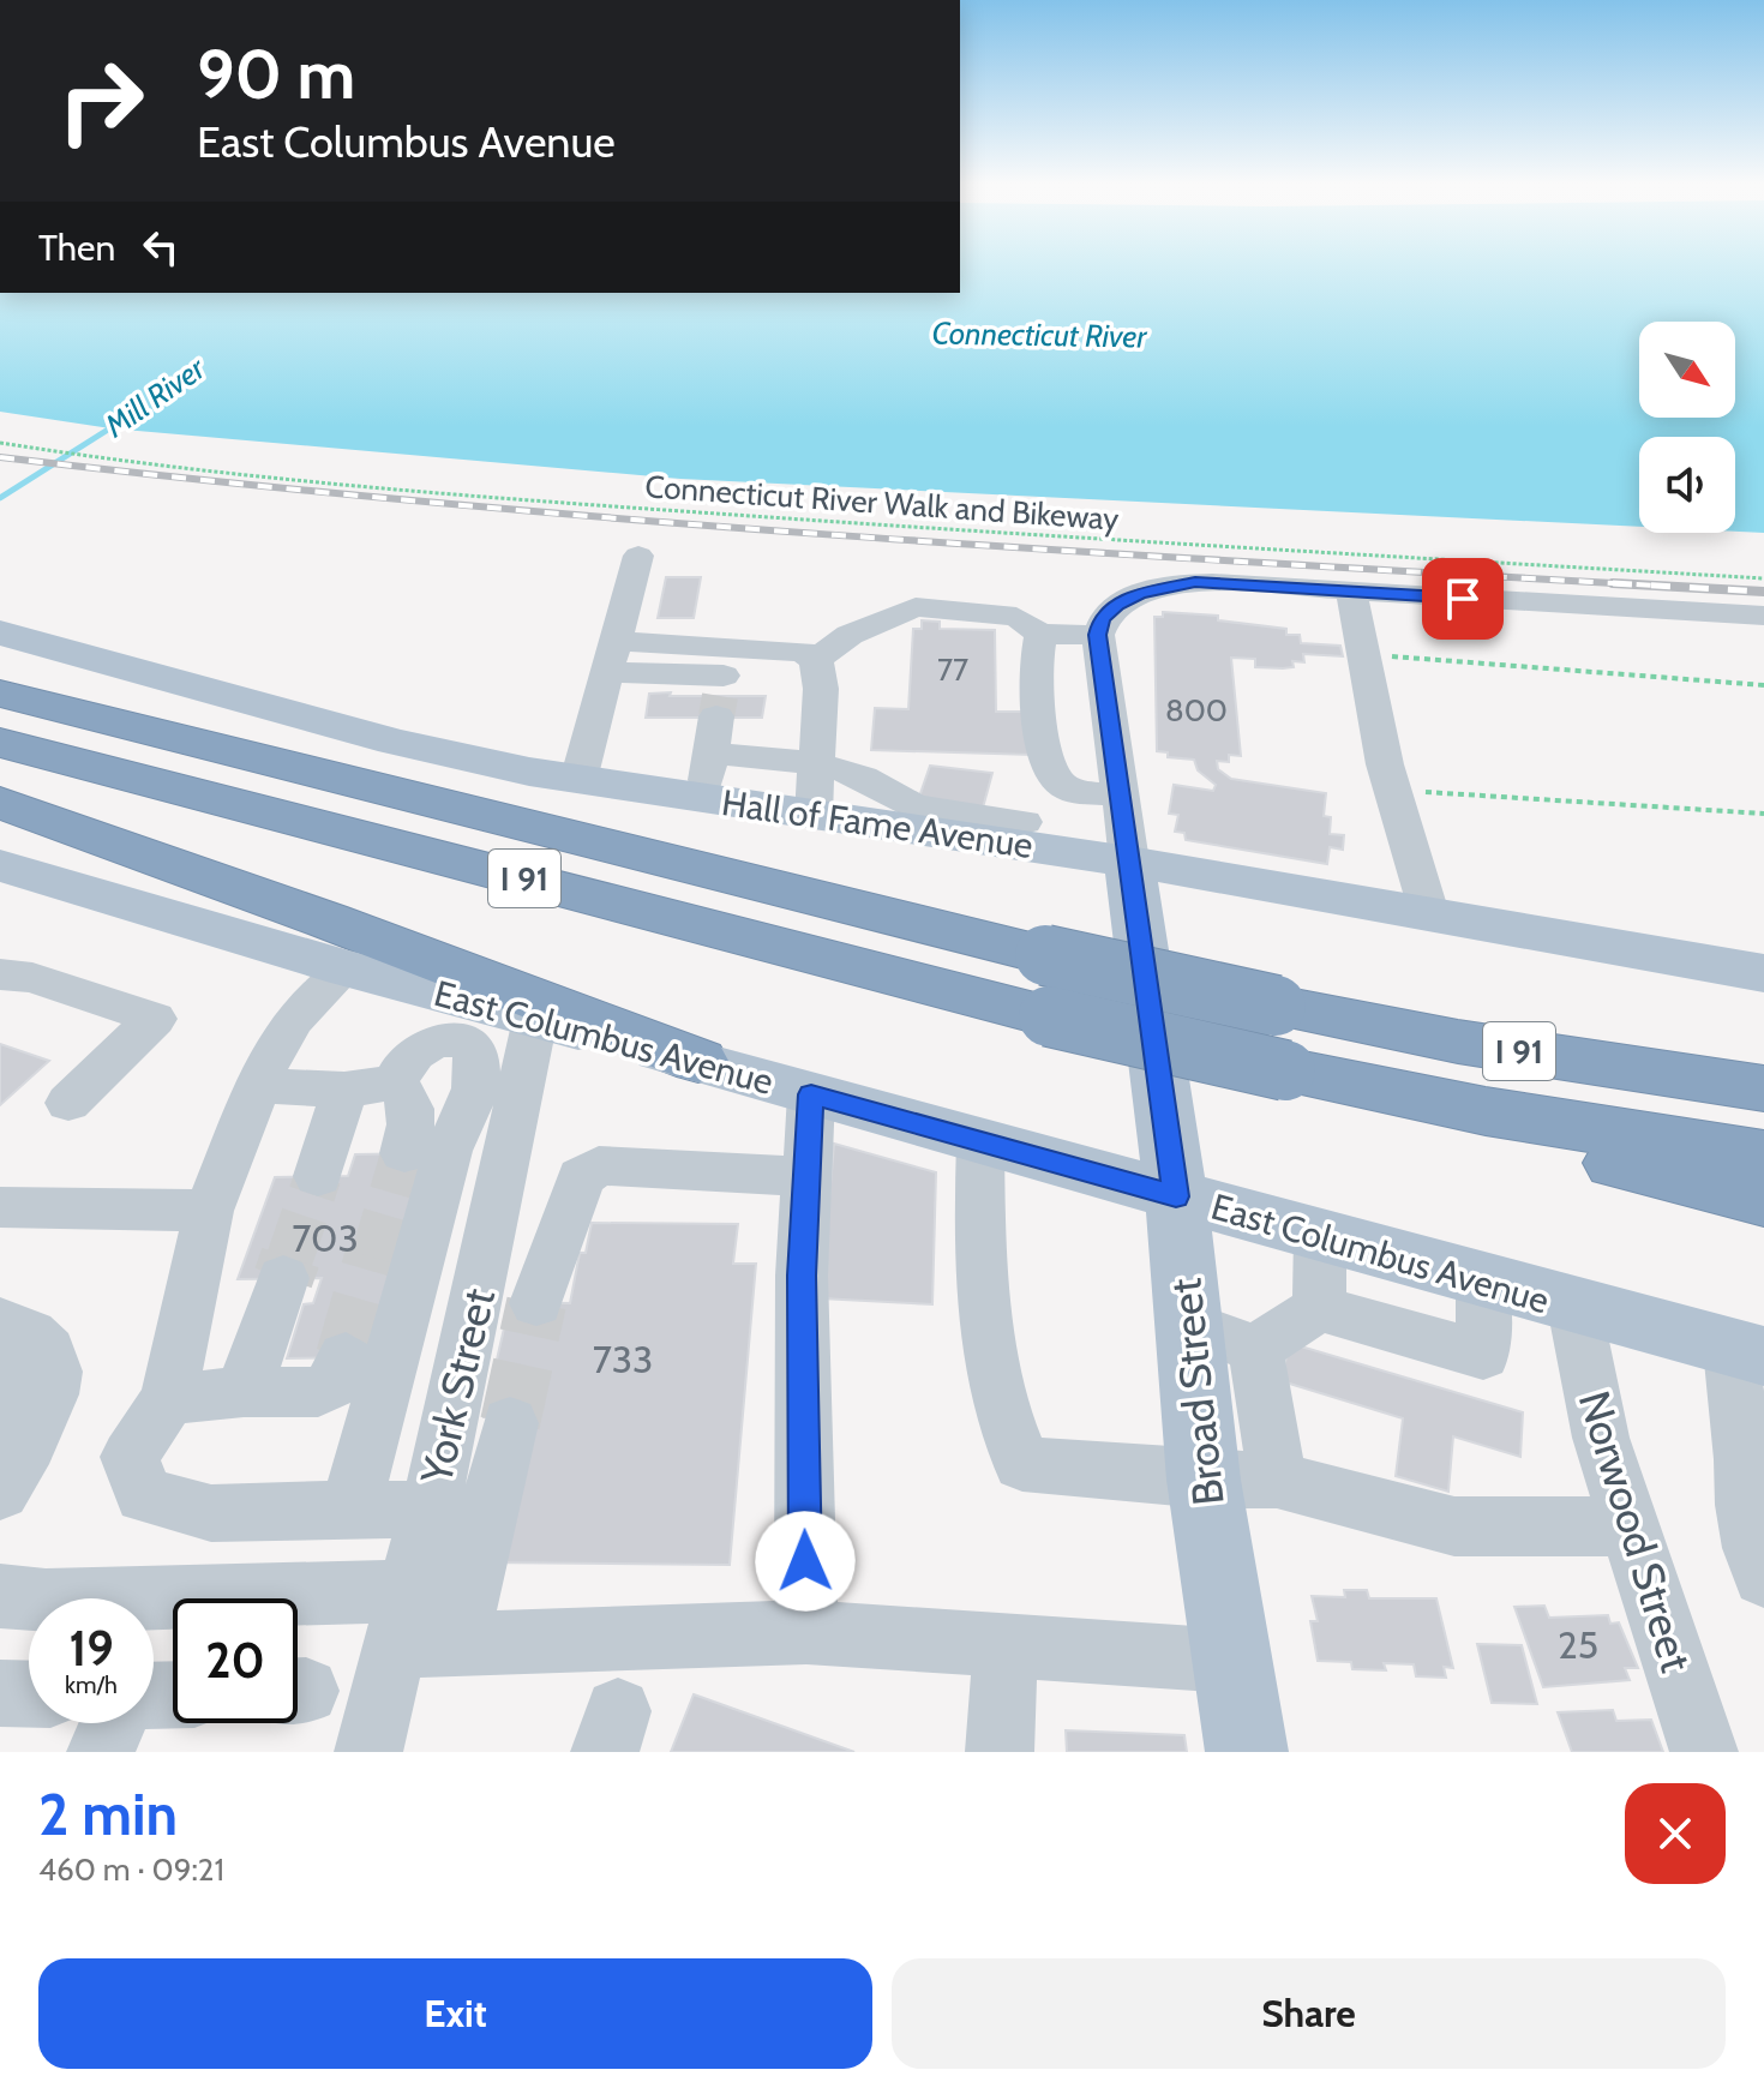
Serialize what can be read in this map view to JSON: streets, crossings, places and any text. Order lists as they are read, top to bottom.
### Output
{
  "streets": {
    "highway": ["I 91"],
    "main road": ["Hall of Fame Avenue", "East Columbus Avenue", "Broad Street"],
    "street": ["York Street", "Norwood Street"],
    "path": ["Connecticut River Walk and Bikeway"]
  },
  "crossings": [
    ["Hall of Fame Avenue", "Broad Street"],
    ["East Columbus Avenue", "York Street"],
    ["East Columbus Avenue", "Broad Street"],
    ["East Columbus Avenue", "Norwood Street"]
  ],
  "water": ["Connecticut River", "Mill River"],
  "house_numbers": [
    "77",
    "800",
    "703",
    "733",
    "25"
  ],
  "north": "bottom right",
  "page": {
    "turn": ["90 m", "East Columbus Avenue"],
    "then": "Then",
    "speed": "19 km/h",
    "limit": "20",
    "heading": ["2 min", "460 m · 09:21"],
    "buttons": ["Exit", "Share"]
  }
}
